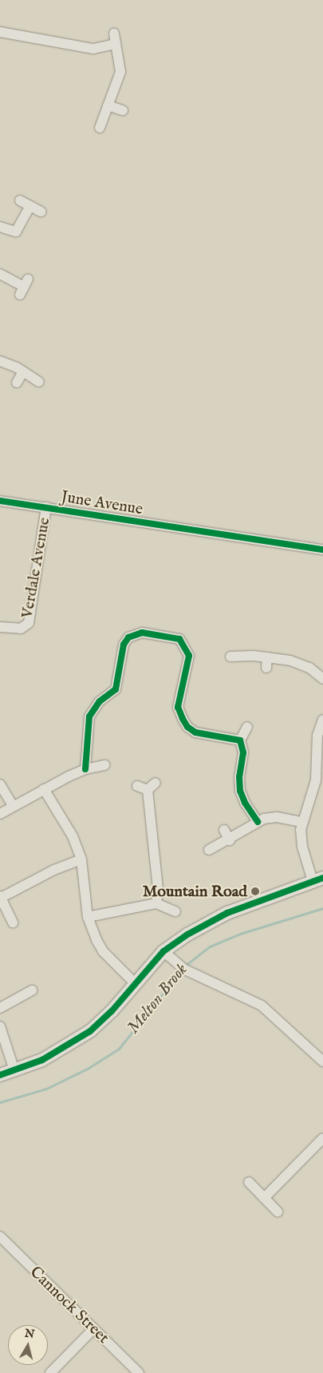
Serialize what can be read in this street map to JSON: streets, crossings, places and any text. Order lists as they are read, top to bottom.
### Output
{
  "streets": {
    "street": ["June Avenue", "Verdale Avenue", "Cannock Street"]
  },
  "crossings": [
    ["June Avenue", "Verdale Avenue"]
  ],
  "water": ["Melton Brook"],
  "places": ["Mountain Road"],
  "north": "top"
}
